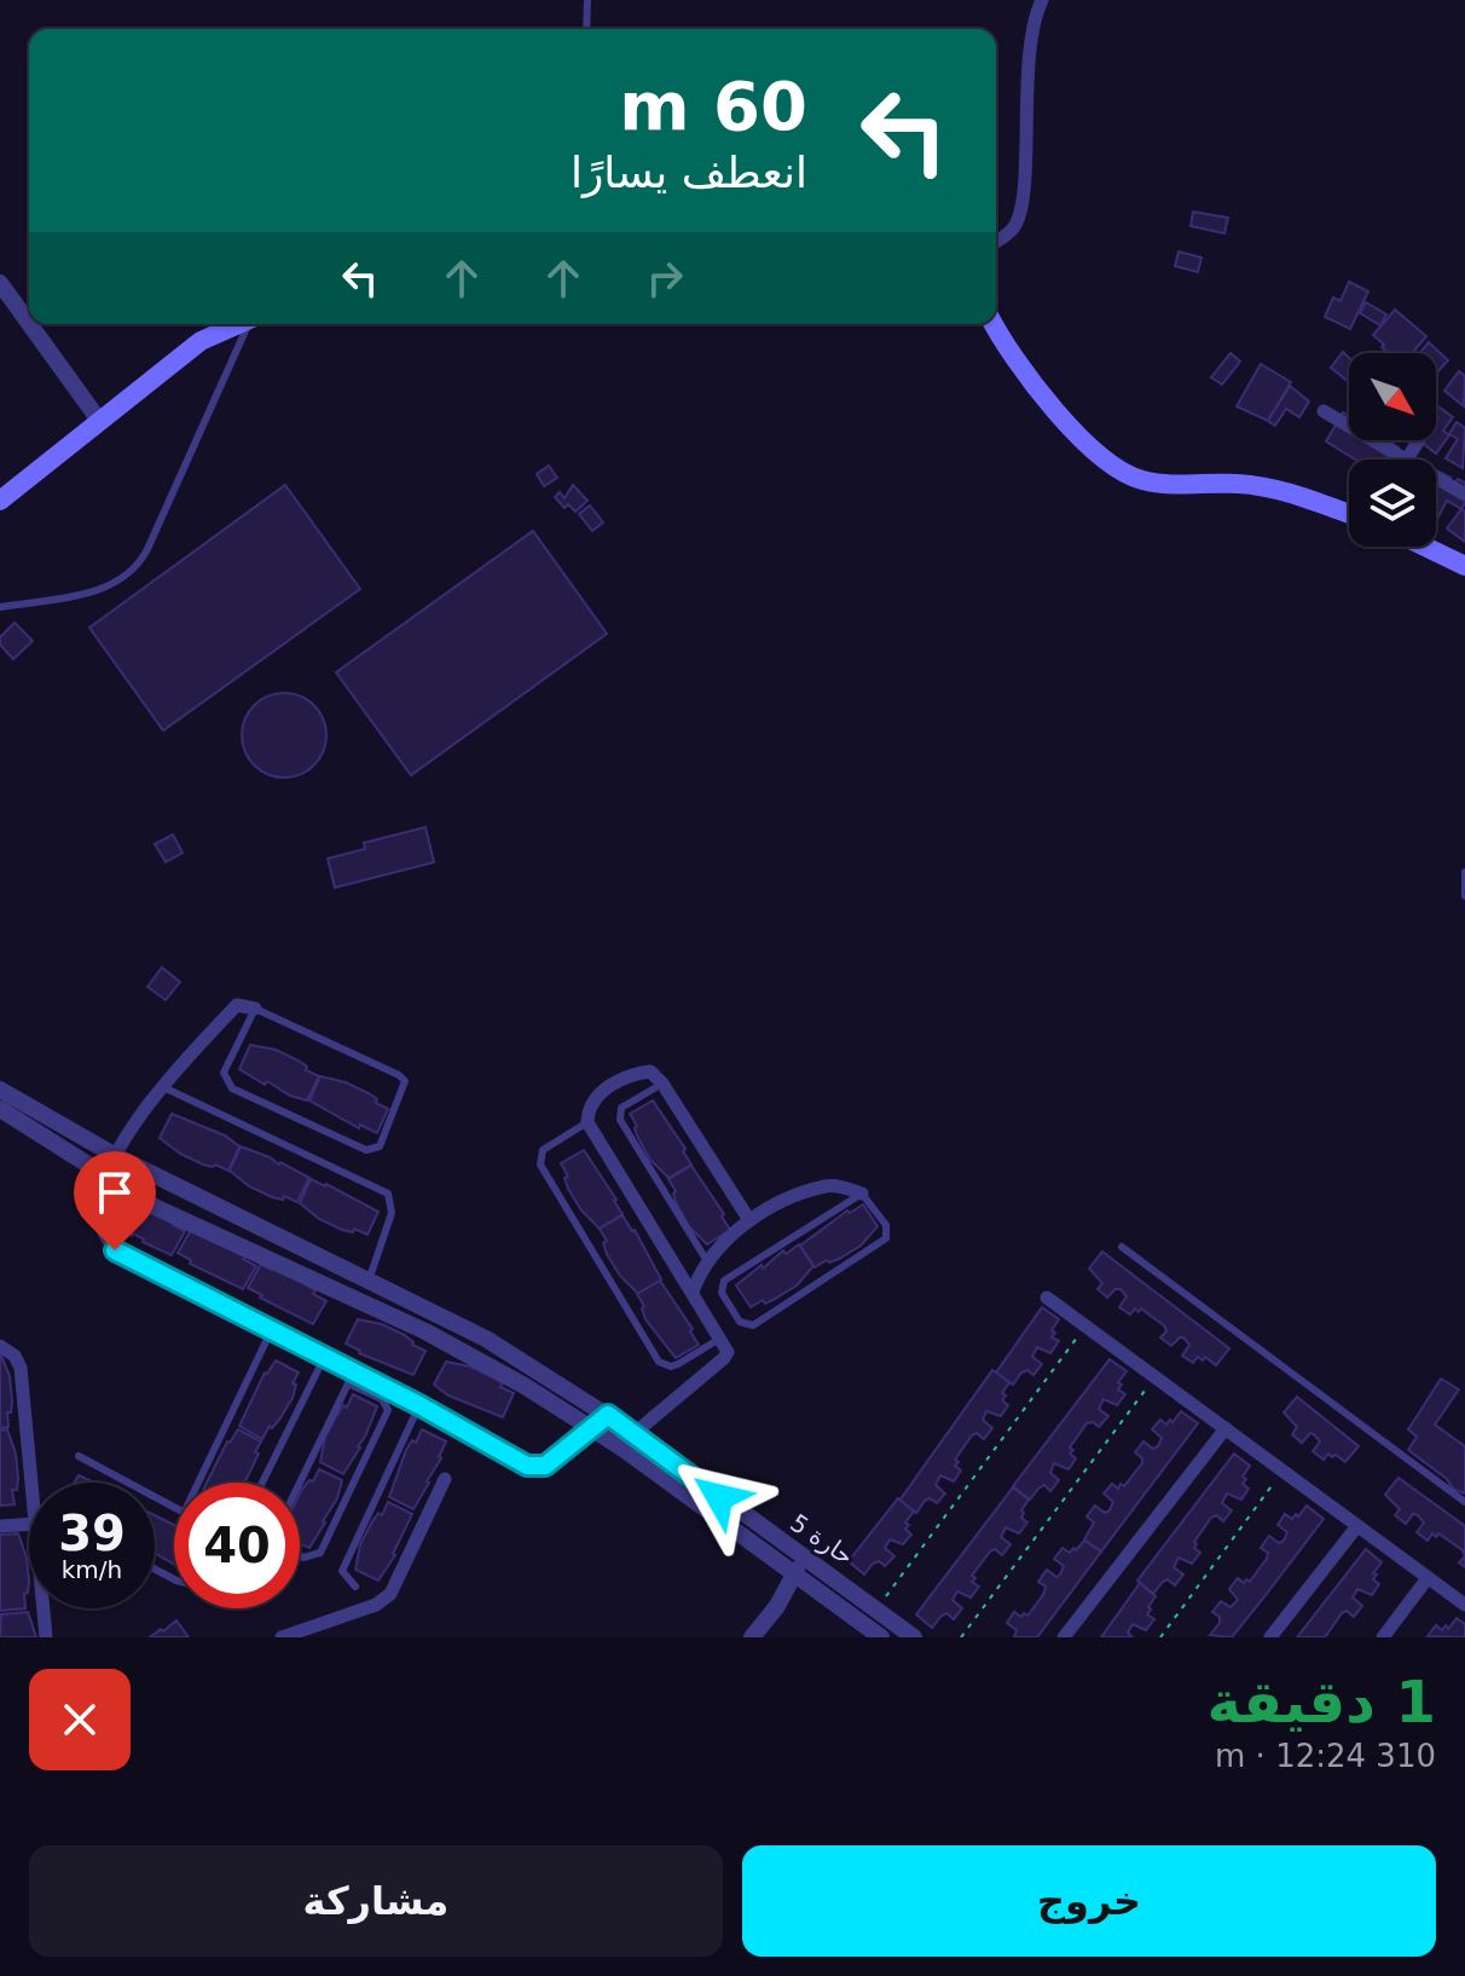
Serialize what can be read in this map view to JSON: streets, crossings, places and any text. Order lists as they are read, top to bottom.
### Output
{
  "streets": {
    "street": ["حارة 5"]
  },
  "north": "bottom right",
  "page": {
    "turn": ["60 m", "انعطف يسارًا"],
    "speed": "39 km/h",
    "limit": "40",
    "heading": ["1 دقيقة", "310 m · 12:24"],
    "buttons": ["خروج", "مشاركة"]
  }
}
